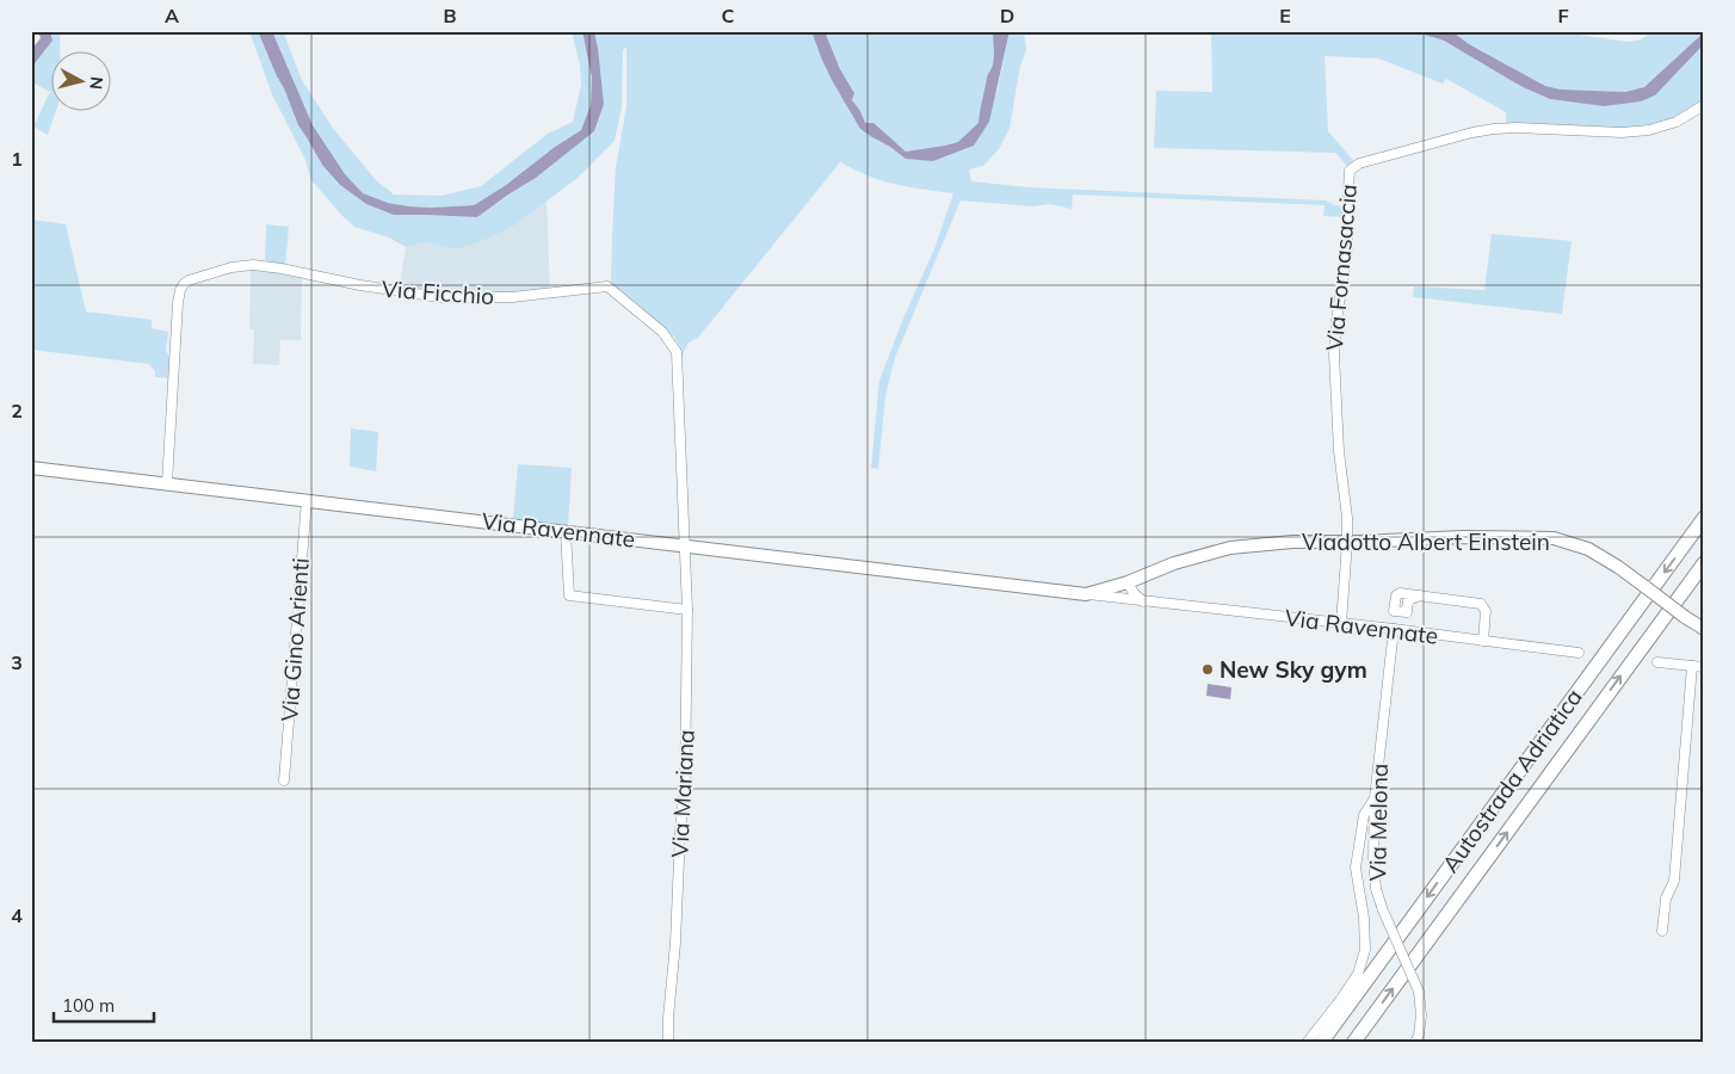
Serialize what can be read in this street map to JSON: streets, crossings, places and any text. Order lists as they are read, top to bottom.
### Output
{
  "streets": {
    "highway": ["Autostrada Adriatica"],
    "main road": ["Via Ravennate", "Viadotto Albert Einstein"],
    "street": [
      "Via Fornasaccia",
      "Via Ficchio",
      "Via Gino Arienti",
      "Via Mariana",
      "Via Melona"
    ]
  },
  "crossings": [
    ["Via Fornasaccia", "Via Ravennate"],
    ["Via Fornasaccia", "Viadotto Albert Einstein"],
    ["Via Ficchio", "Via Ravennate"],
    ["Via Ficchio", "Via Mariana"],
    ["Via Ravennate", "Viadotto Albert Einstein"],
    ["Via Ravennate", "Via Gino Arienti"],
    ["Via Ravennate", "Via Mariana"],
    ["Via Ravennate", "Via Melona"]
  ],
  "places": ["New Sky gym"],
  "scale_bar": "100 m",
  "north": "right",
  "grid": {
    "columns": [
      "A",
      "B",
      "C",
      "D",
      "E",
      "F"
    ],
    "rows": [
      "1",
      "2",
      "3",
      "4"
    ]
  }
}
